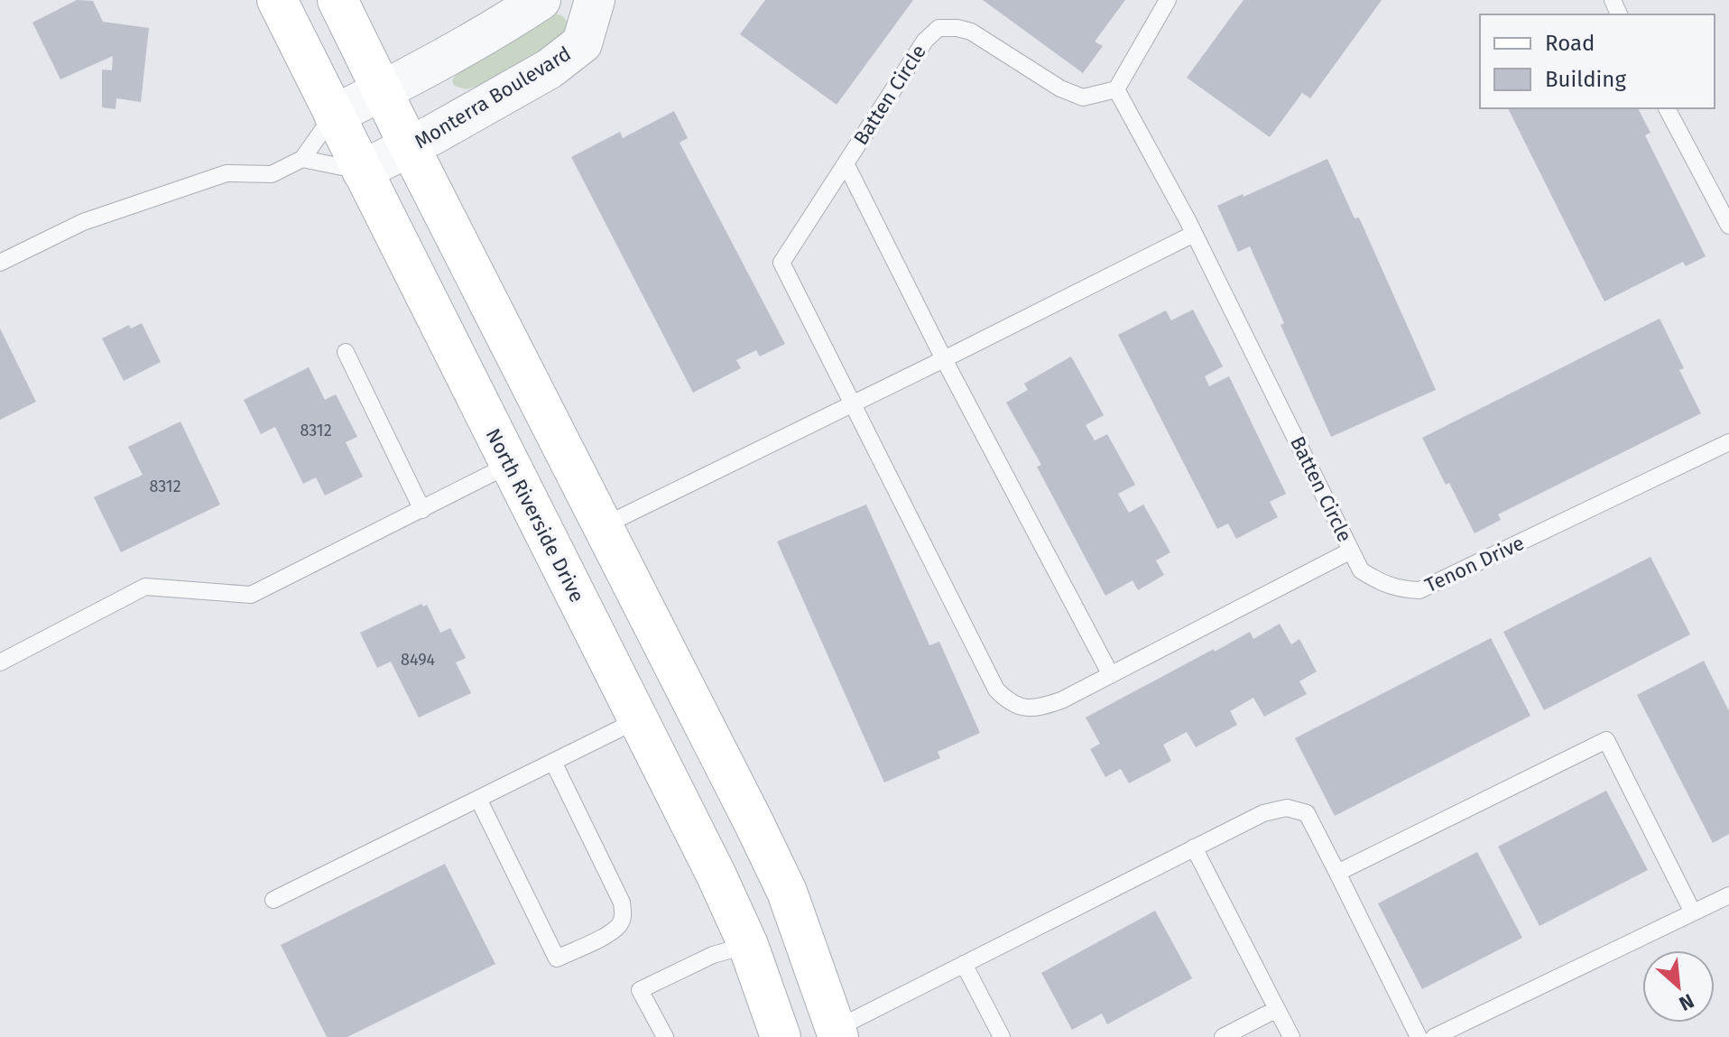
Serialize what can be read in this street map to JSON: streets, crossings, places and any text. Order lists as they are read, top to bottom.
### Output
{
  "streets": {
    "main road": ["North Riverside Drive"],
    "street": ["Monterra Boulevard"],
    "lane": ["Batten Circle", "Tenon Drive"]
  },
  "crossings": [
    ["Batten Circle", "Tenon Drive"],
    ["Monterra Boulevard", "North Riverside Drive"]
  ],
  "house_numbers": ["8312", "8312", "8494"],
  "legend": ["Road", "Building"],
  "north": "bottom right"
}
